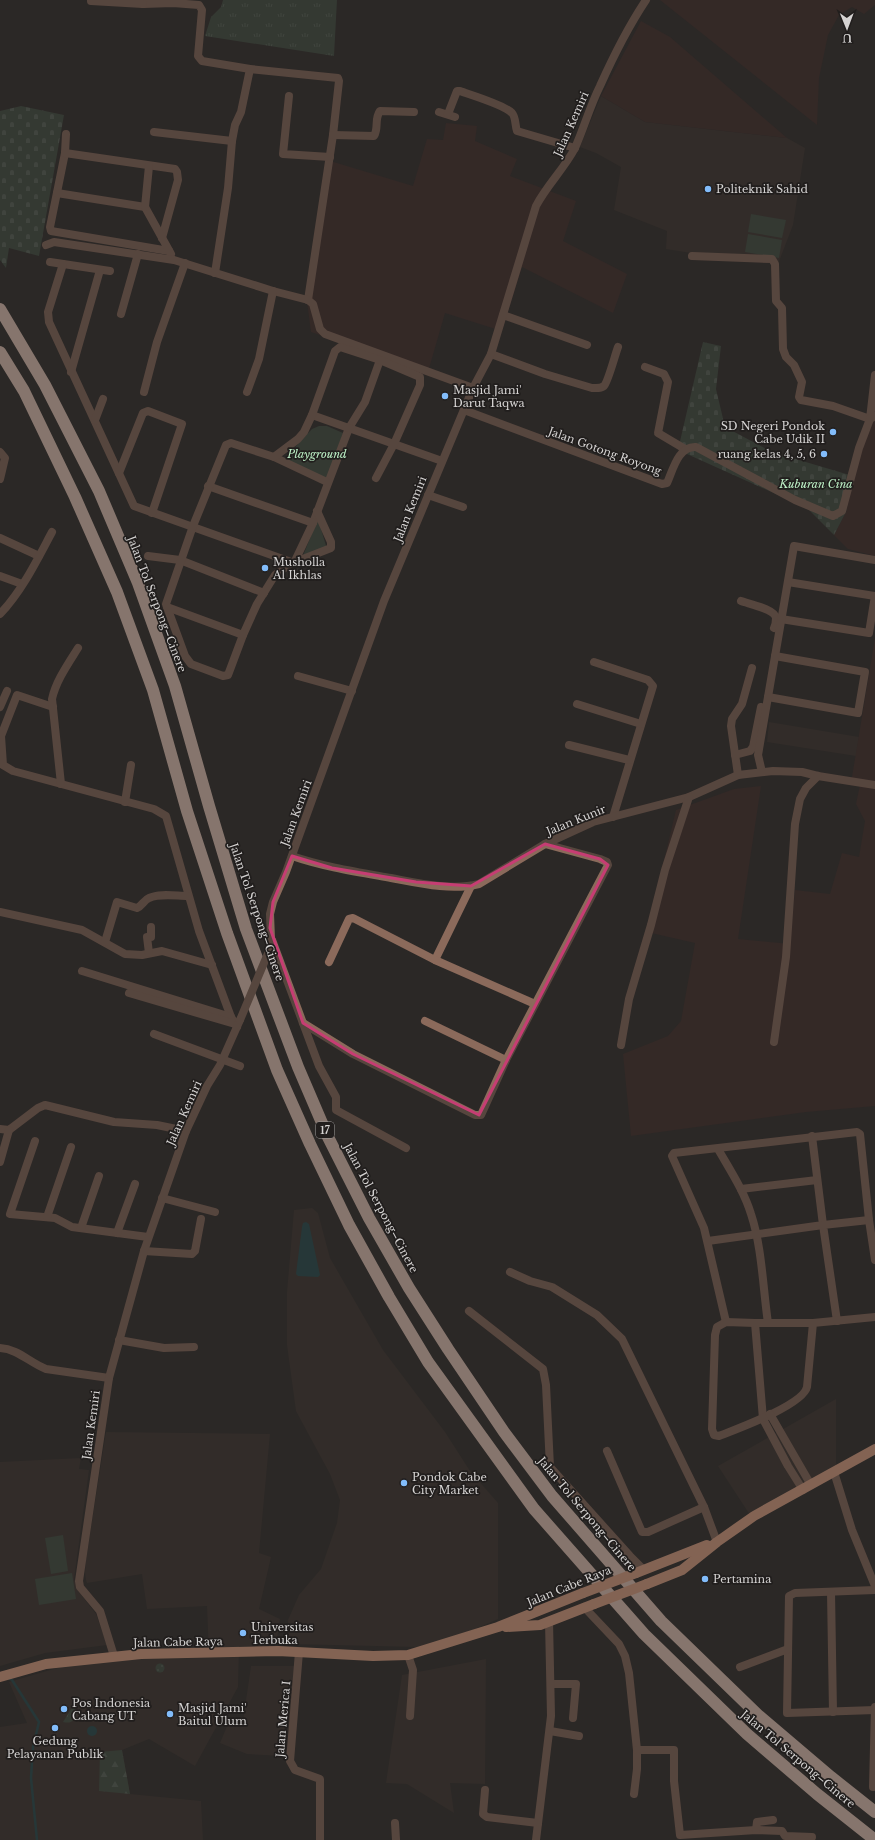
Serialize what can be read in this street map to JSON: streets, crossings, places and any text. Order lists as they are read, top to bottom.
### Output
{
  "streets": {
    "highway": ["Jalan Tol Serpong–Cinere", "17"],
    "main road": ["Jalan Cabe Raya"],
    "street": [
      "Jalan Kemiri",
      "Jalan Gotong Royong",
      "Jalan Kunir",
      "Jalan Merica I"
    ]
  },
  "crossings": [
    ["Jalan Kemiri", "Jalan Gotong Royong"],
    ["Jalan Kemiri", "Jalan Kunir"],
    ["Jalan Kemiri", "Jalan Cabe Raya"],
    ["Jalan Cabe Raya", "Jalan Merica I"]
  ],
  "parks": ["Playground", "Kuburan Cina"],
  "places": [
    "Politeknik Sahid",
    "Masjid Jami' Darut Taqwa",
    "SD Negeri Pondok Cabe Udik II",
    "ruang kelas 4, 5, 6",
    "Musholla Al Ikhlas",
    "Pondok Cabe City Market",
    "Pertamina",
    "Universitas Terbuka",
    "Pos Indonesia Cabang UT",
    "Masjid Jami' Baitul Ulum",
    "Gedung Pelayanan Publik"
  ],
  "north": "bottom"
}
